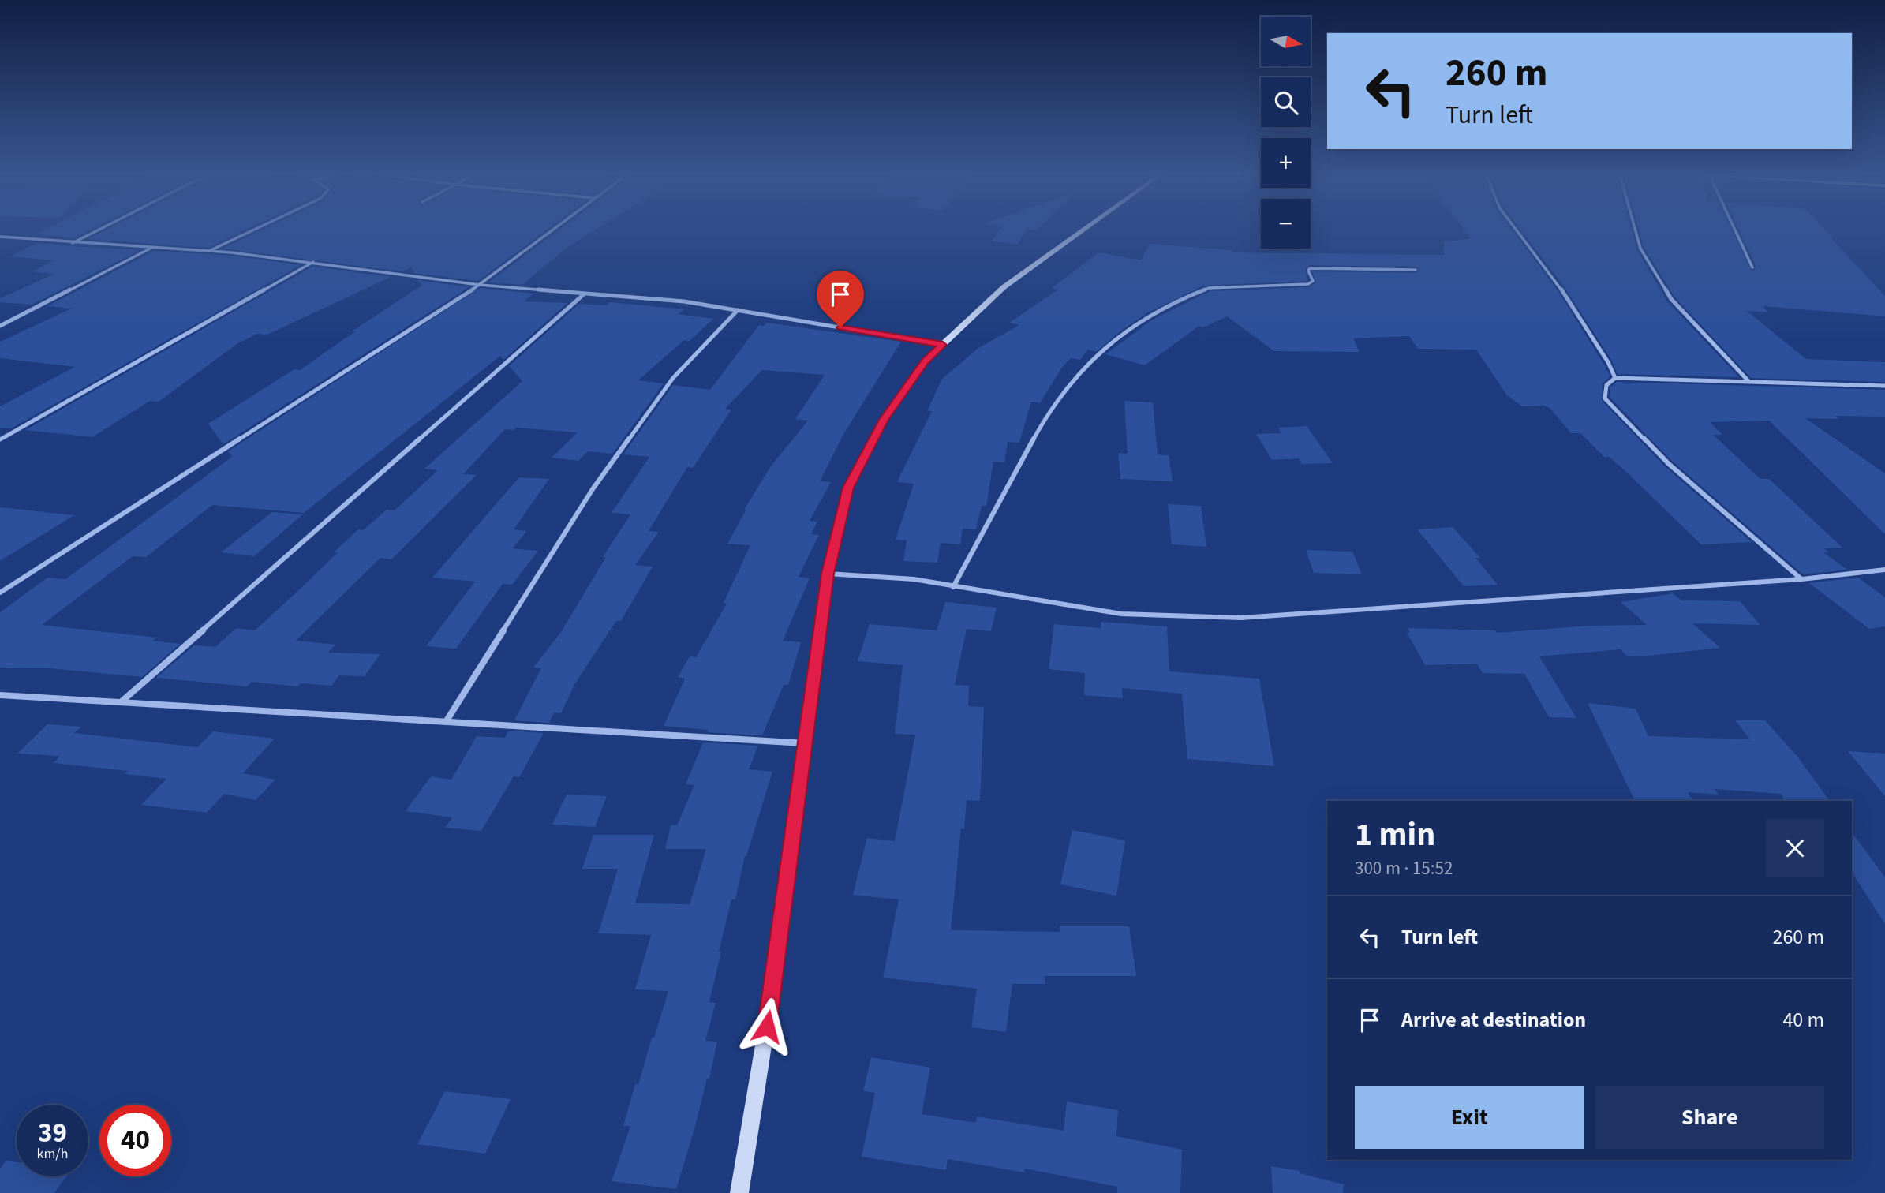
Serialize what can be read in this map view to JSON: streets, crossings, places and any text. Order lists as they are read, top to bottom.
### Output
{
  "north": "right",
  "page": {
    "map_buttons": ["+", "−"],
    "turn": ["260 m", "Turn left"],
    "heading": ["1 min", "300 m · 15:52"],
    "list": [
      {
        "name": "Turn left",
        "value": "260 m"
      },
      {
        "name": "Arrive at destination",
        "value": "40 m"
      }
    ],
    "buttons": ["Exit", "Share"],
    "speed": "39 km/h",
    "limit": "40"
  }
}
